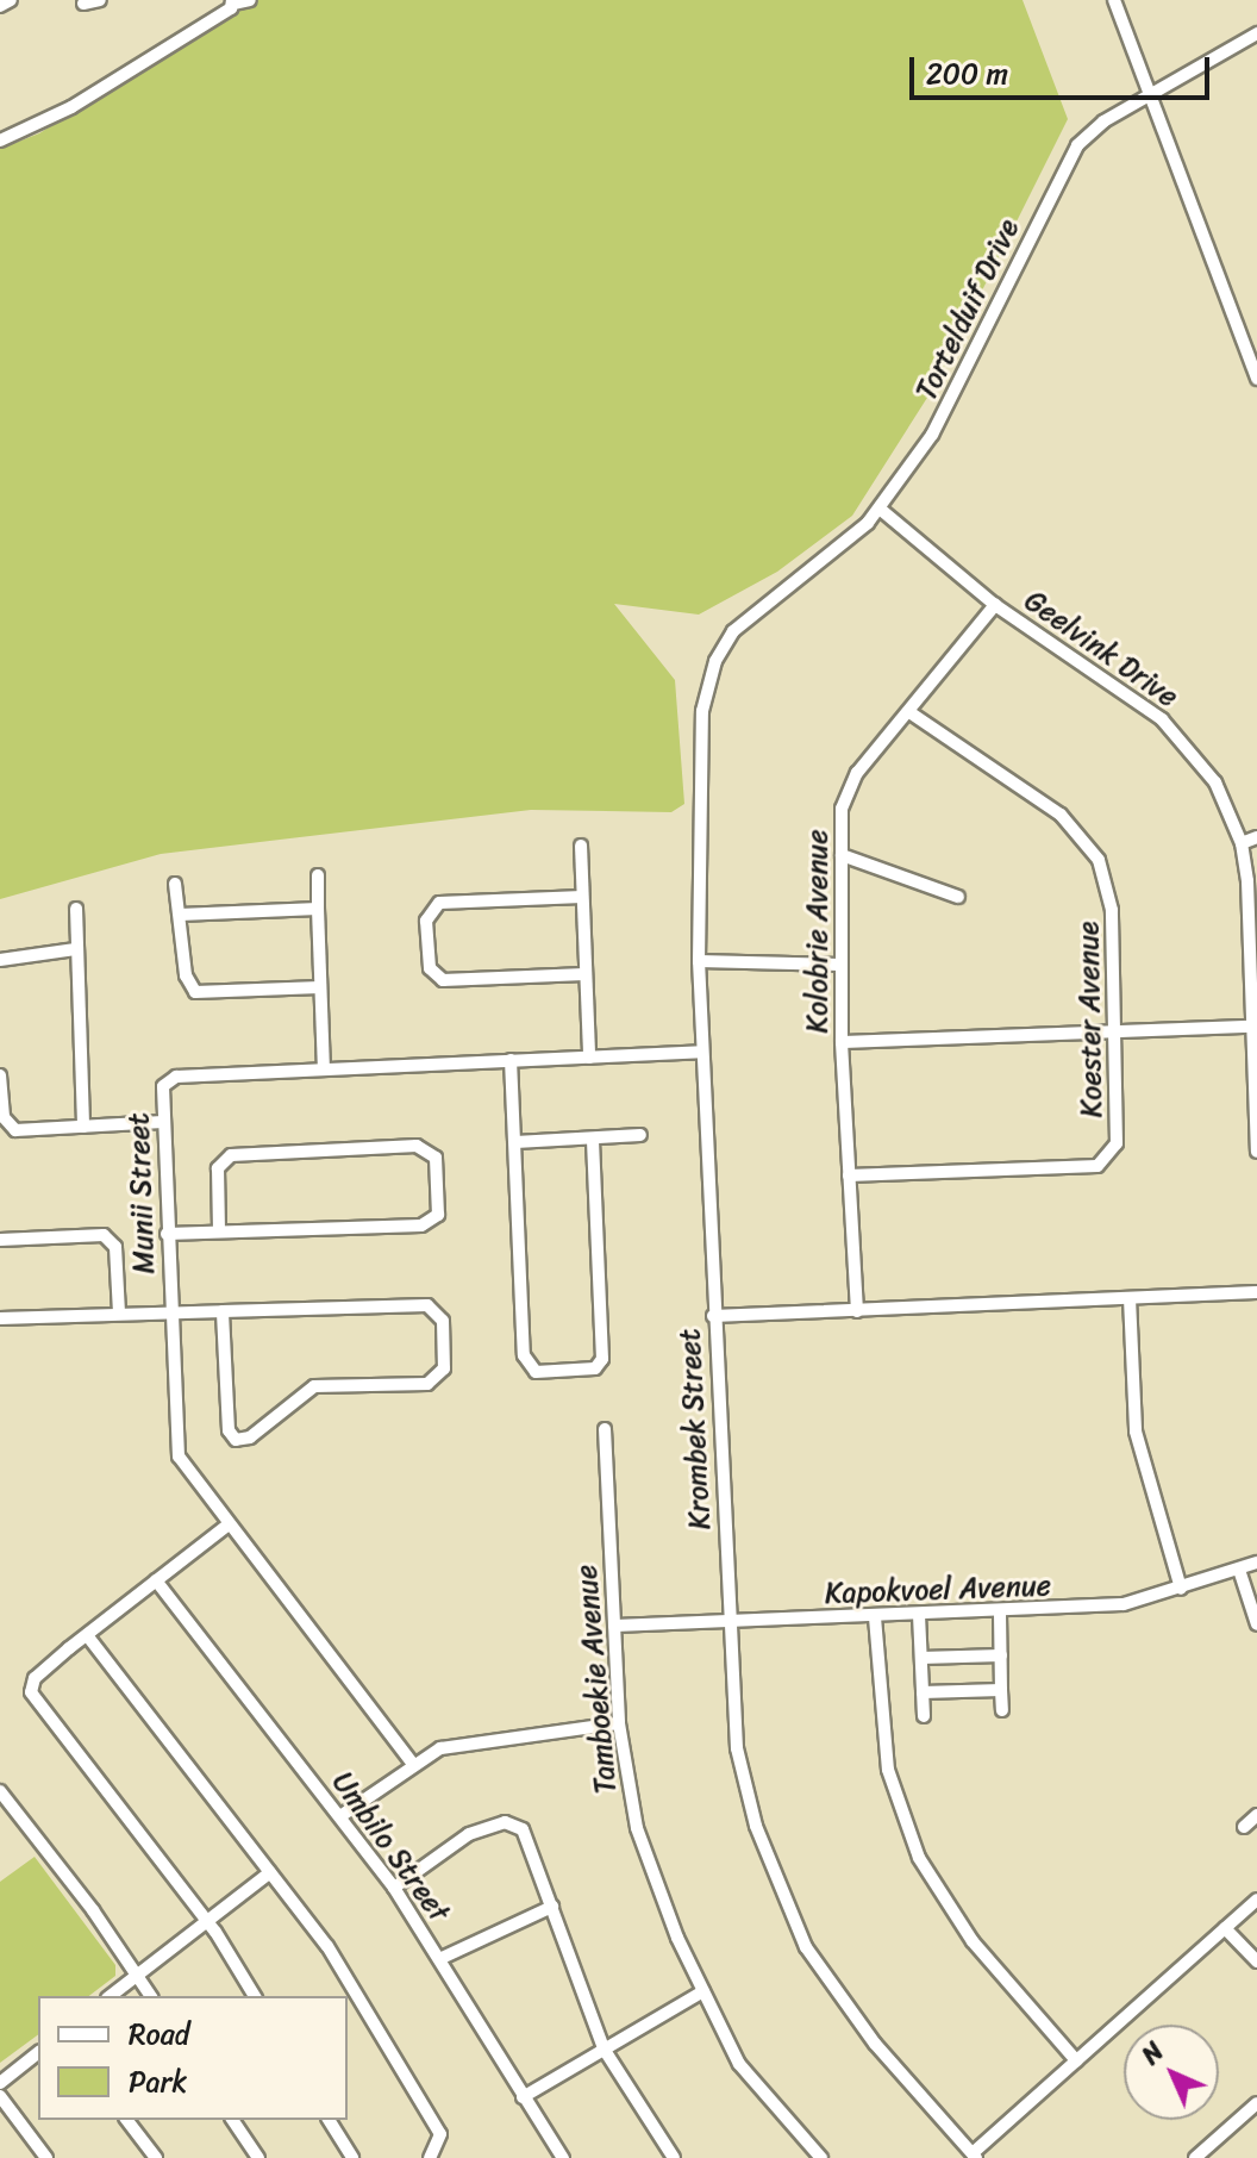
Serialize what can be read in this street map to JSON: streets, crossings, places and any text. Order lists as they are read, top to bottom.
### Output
{
  "streets": {
    "street": [
      "Tortelduif Drive",
      "Geelvink Drive",
      "Kolobrie Avenue",
      "Koester Avenue",
      "Munii Street",
      "Krombek Street",
      "Kapokvoel Avenue",
      "Tamboekie Avenue",
      "Umbilo Street"
    ]
  },
  "crossings": [
    ["Tortelduif Drive", "Geelvink Drive"],
    ["Tortelduif Drive", "Krombek Street"],
    ["Geelvink Drive", "Kolobrie Avenue"],
    ["Kolobrie Avenue", "Koester Avenue"],
    ["Munii Street", "Krombek Street"],
    ["Krombek Street", "Kapokvoel Avenue"],
    ["Kapokvoel Avenue", "Tamboekie Avenue"]
  ],
  "legend": ["Road", "Park"],
  "scale_bar": "200 m",
  "north": "top left"
}
